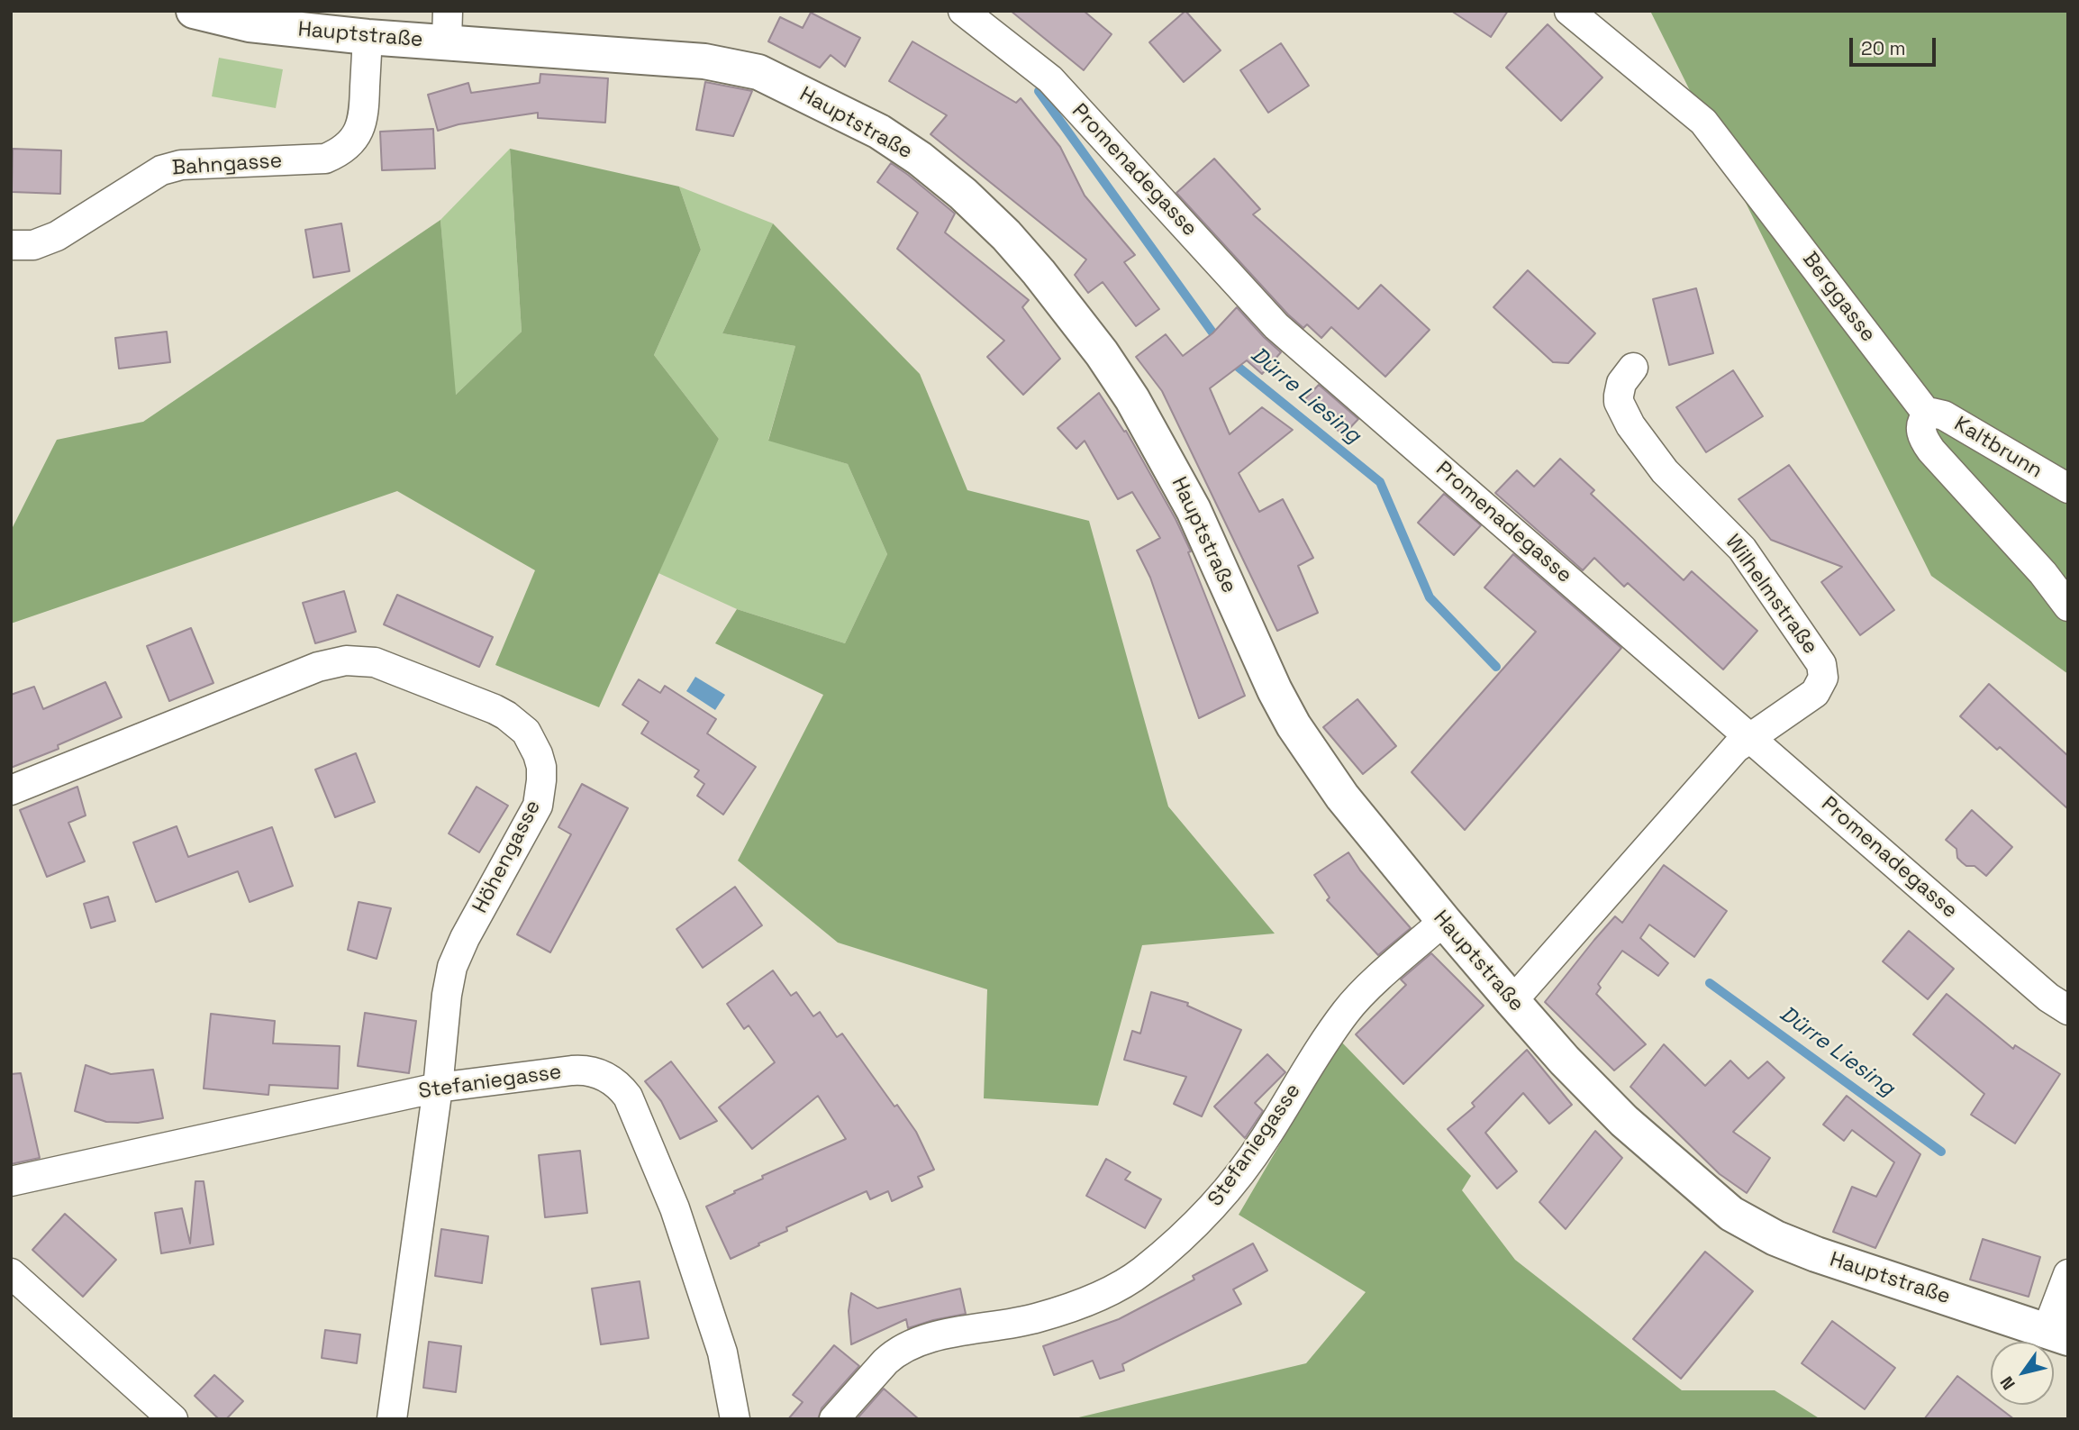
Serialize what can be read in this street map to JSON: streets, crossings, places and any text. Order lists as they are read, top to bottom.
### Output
{
  "streets": {
    "main road": ["Hauptstraße"],
    "street": [
      "Bahngasse",
      "Promenadegasse",
      "Berggasse",
      "Kaltbrunn",
      "Wilhelmstraße",
      "Höhengasse",
      "Stefaniegasse"
    ]
  },
  "crossings": [
    ["Hauptstraße", "Bahngasse"],
    ["Hauptstraße", "Wilhelmstraße"],
    ["Hauptstraße", "Stefaniegasse"],
    ["Promenadegasse", "Wilhelmstraße"],
    ["Berggasse", "Kaltbrunn"],
    ["Höhengasse", "Stefaniegasse"]
  ],
  "water": ["Dürre Liesing"],
  "scale_bar": "20 m",
  "north": "bottom left"
}
